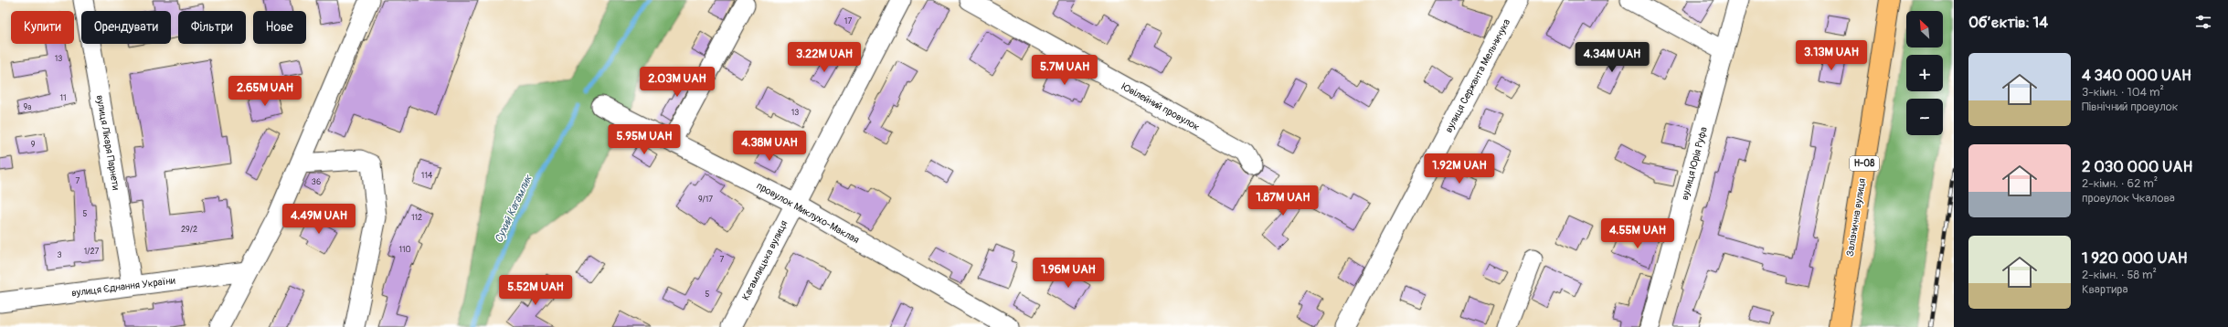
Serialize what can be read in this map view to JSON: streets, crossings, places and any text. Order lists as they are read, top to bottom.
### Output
{
  "streets": {
    "main road": ["Н-08", "Залізнична вулиця"],
    "street": [
      "вулиця Сержанта Мельничука",
      "Ювілейний провулок",
      "вулиця Лікаря Парнети",
      "вулиця Юрія Руфа",
      "провулок Миклухо-Маклая",
      "Кагамлицька вулиця",
      "вулиця Єднання України"
    ]
  },
  "crossings": [
    ["вулиця Лікаря Парнети", "вулиця Єднання України"],
    ["провулок Миклухо-Маклая", "Кагамлицька вулиця"]
  ],
  "water": ["Сухий Кагамлик"],
  "house_numbers": [
    "17",
    "13",
    "11",
    "9а",
    "13",
    "9",
    "114",
    "7",
    "36",
    "9/17",
    "5",
    "112",
    "29/2",
    "110",
    "1/27",
    "3",
    "7",
    "5"
  ],
  "north": "top left",
  "page": {
    "heading": "Об’єктів: 14",
    "map_buttons": ["+", "−"],
    "chip": [
      "Купити",
      "Орендувати",
      "Фільтри",
      "Нове"
    ],
    "price": [
      "3.13M UAH",
      "3.22M UAH",
      "4.34M UAH",
      "5.7M UAH",
      "2.03M UAH",
      "2.65M UAH",
      "5.95M UAH",
      "4.38M UAH",
      "1.92M UAH",
      "1.87M UAH",
      "4.49M UAH",
      "4.55M UAH",
      "1.96M UAH",
      "5.52M UAH"
    ],
    "list": [
      {
        "name": "4 340 000 UAH",
        "note": "3-кімн. · 104 m² · Північний провулок"
      },
      {
        "name": "2 030 000 UAH",
        "note": "2-кімн. · 62 m² · провулок Чкалова"
      },
      {
        "name": "1 920 000 UAH",
        "note": "2-кімн. · 58 m² · Квартира"
      }
    ]
  }
}
